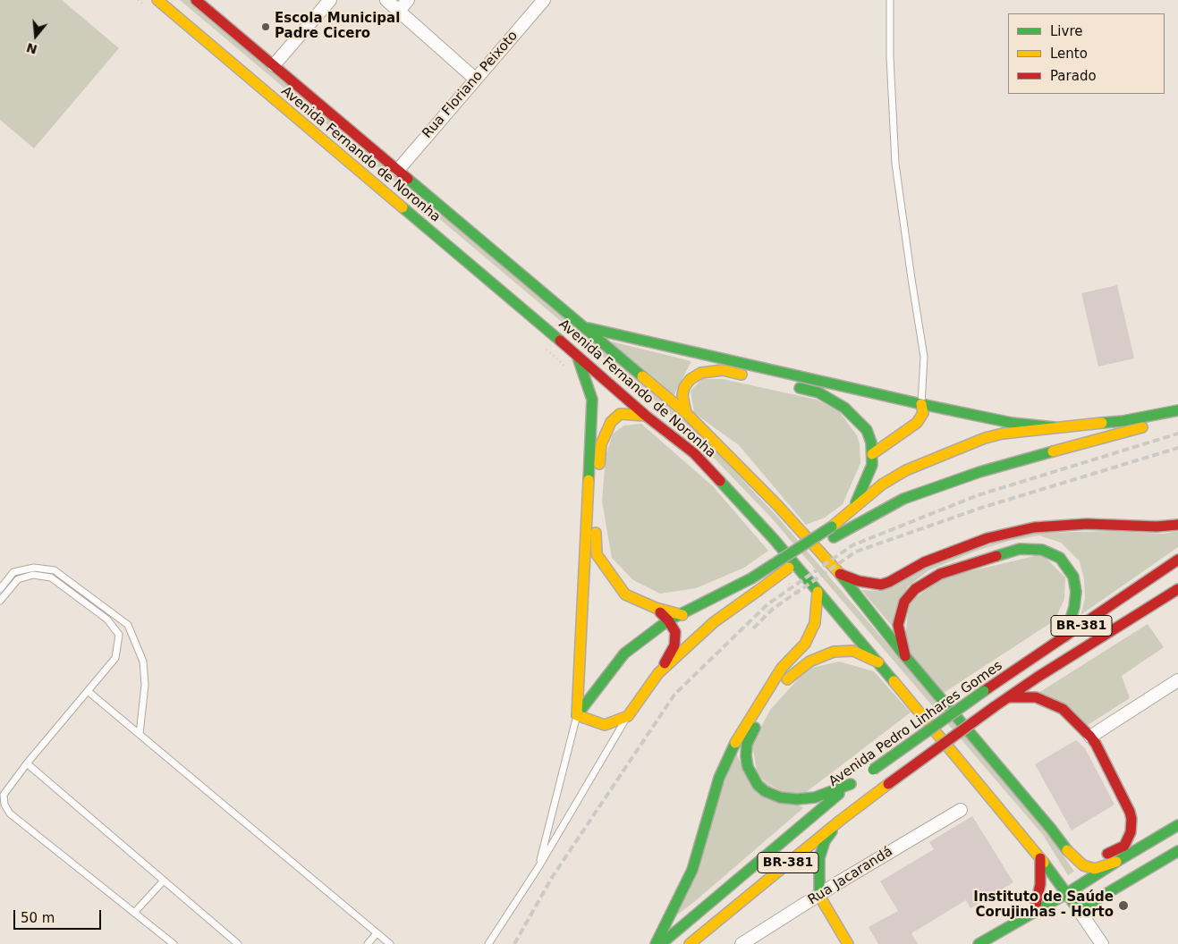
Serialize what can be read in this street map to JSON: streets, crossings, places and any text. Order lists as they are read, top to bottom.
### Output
{
  "streets": {
    "main road": ["Avenida Fernando de Noronha", "BR-381", "Avenida Pedro Linhares Gomes"],
    "street": ["Rua Floriano Peixoto", "Rua Jacarandá"]
  },
  "crossings": [
    ["Rua Floriano Peixoto", "Avenida Fernando de Noronha"]
  ],
  "places": ["Escola Municipal Padre Cicero", "Instituto de Saúde Corujinhas - Horto"],
  "legend": ["Livre", "Lento", "Parado"],
  "scale_bar": "50 m",
  "north": "bottom"
}
